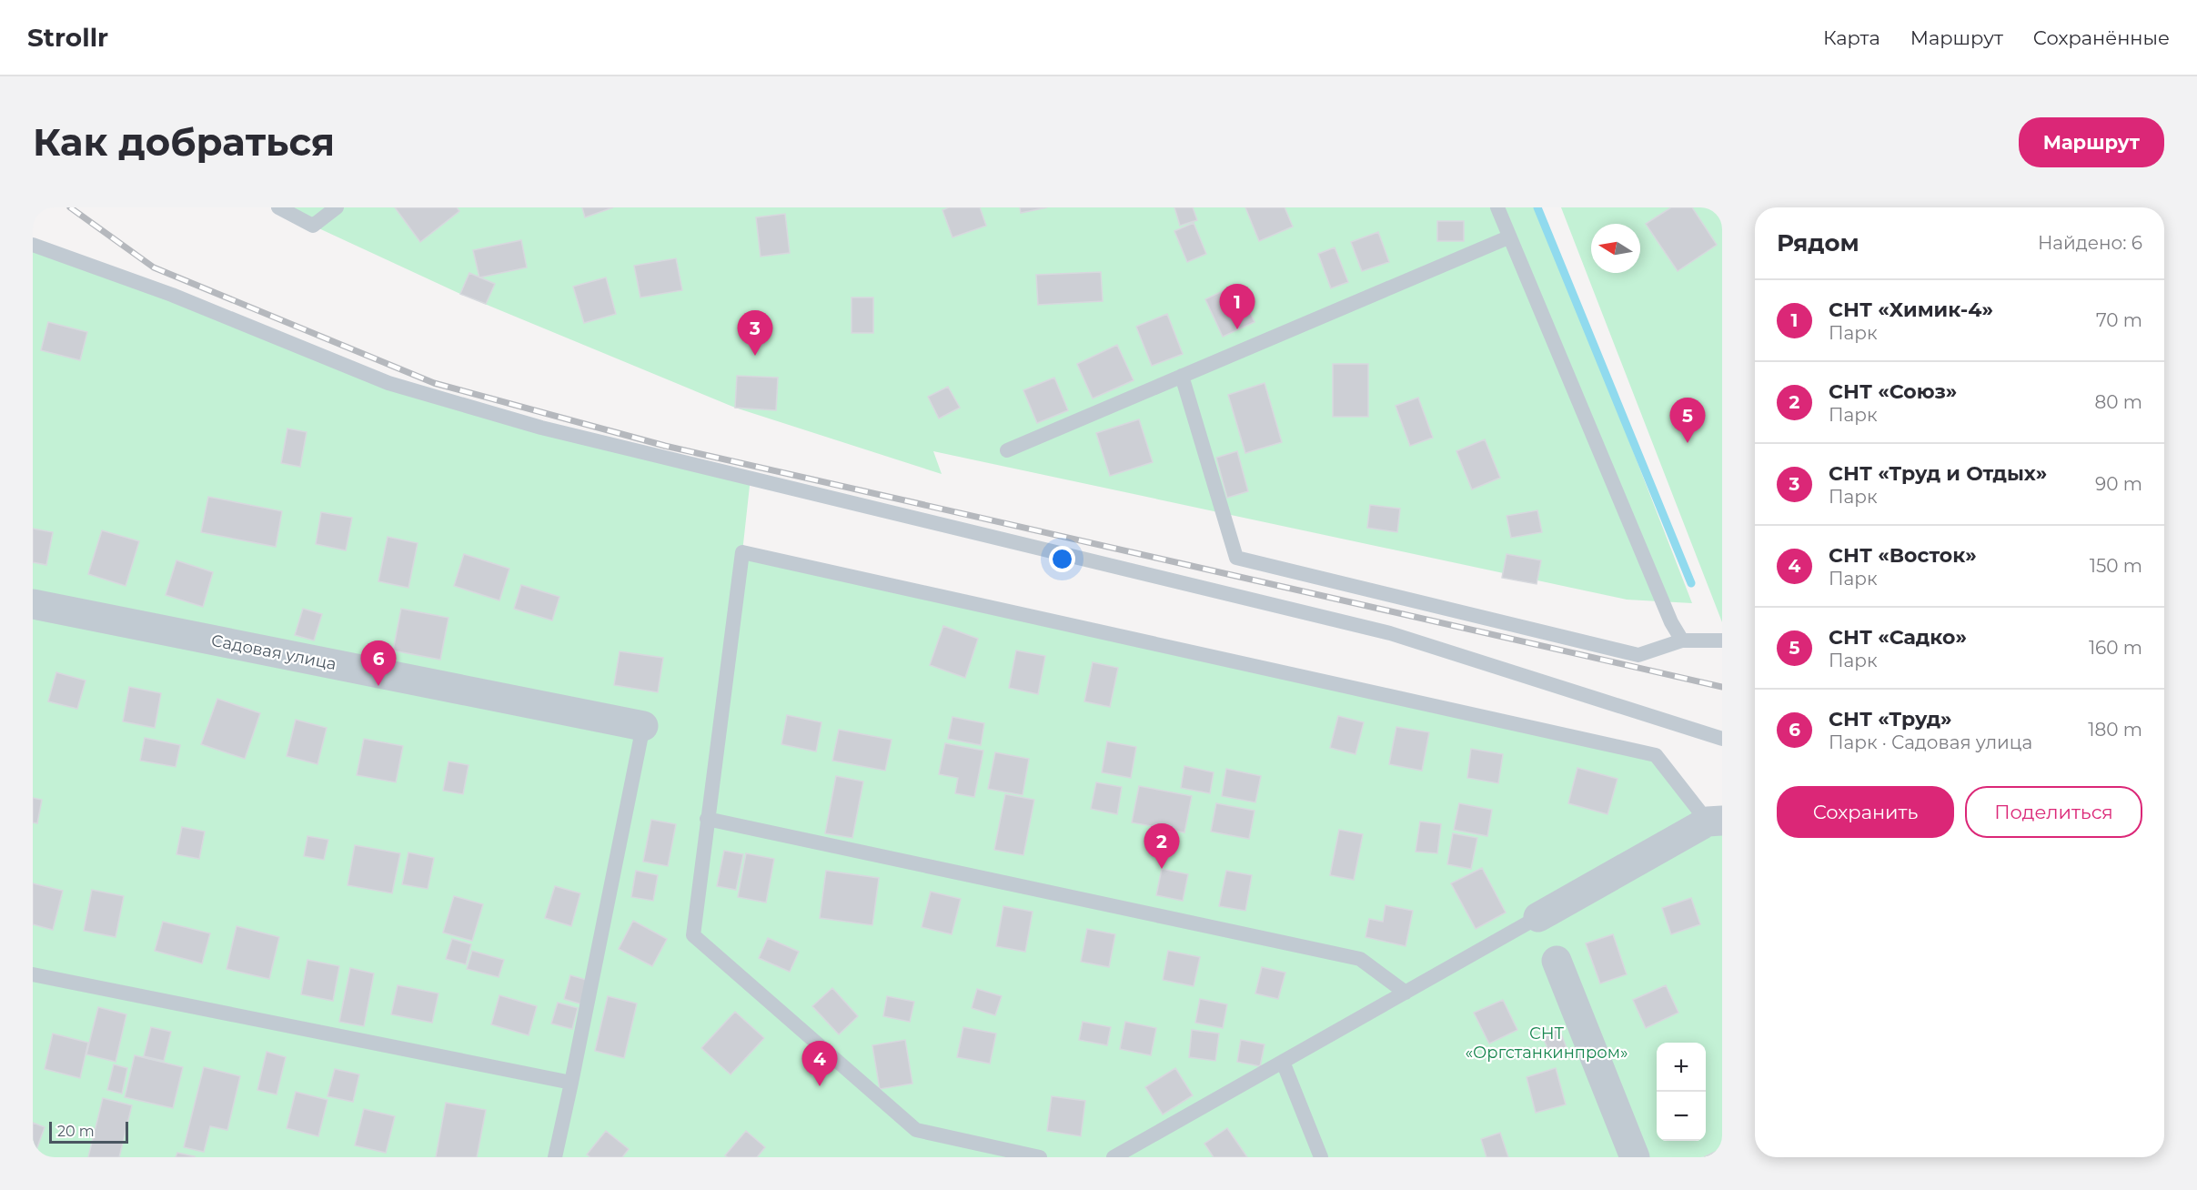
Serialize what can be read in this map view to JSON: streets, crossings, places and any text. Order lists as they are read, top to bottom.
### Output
{
  "streets": {
    "street": ["Садовая улица"]
  },
  "parks": ["СНТ «Оргстанкинпром»"],
  "scale_bar": "20 m",
  "north": "left",
  "page": {
    "header": "Strollr",
    "nav": ["Карта", "Маршрут", "Сохранённые"],
    "buttons": [
      "Маршрут",
      ["Сохранить", "Поделиться"]
    ],
    "title": "Как добраться",
    "heading": ["Рядом", "Найдено: 6"],
    "list": [
      {
        "mark": "1",
        "name": "СНТ «Химик-4»",
        "note": "Парк",
        "value": "70 m"
      },
      {
        "mark": "2",
        "name": "СНТ «Союз»",
        "note": "Парк",
        "value": "80 m"
      },
      {
        "mark": "3",
        "name": "СНТ «Труд и Отдых»",
        "note": "Парк",
        "value": "90 m"
      },
      {
        "mark": "4",
        "name": "СНТ «Восток»",
        "note": "Парк",
        "value": "150 m"
      },
      {
        "mark": "5",
        "name": "СНТ «Садко»",
        "note": "Парк",
        "value": "160 m"
      },
      {
        "mark": "6",
        "name": "СНТ «Труд»",
        "note": "Парк · Садовая улица",
        "value": "180 m"
      }
    ],
    "pins": [
      "1",
      "3",
      "5",
      "6",
      "2",
      "4"
    ],
    "map_buttons": ["+", "−"],
    "scale": "20 m"
  }
}
